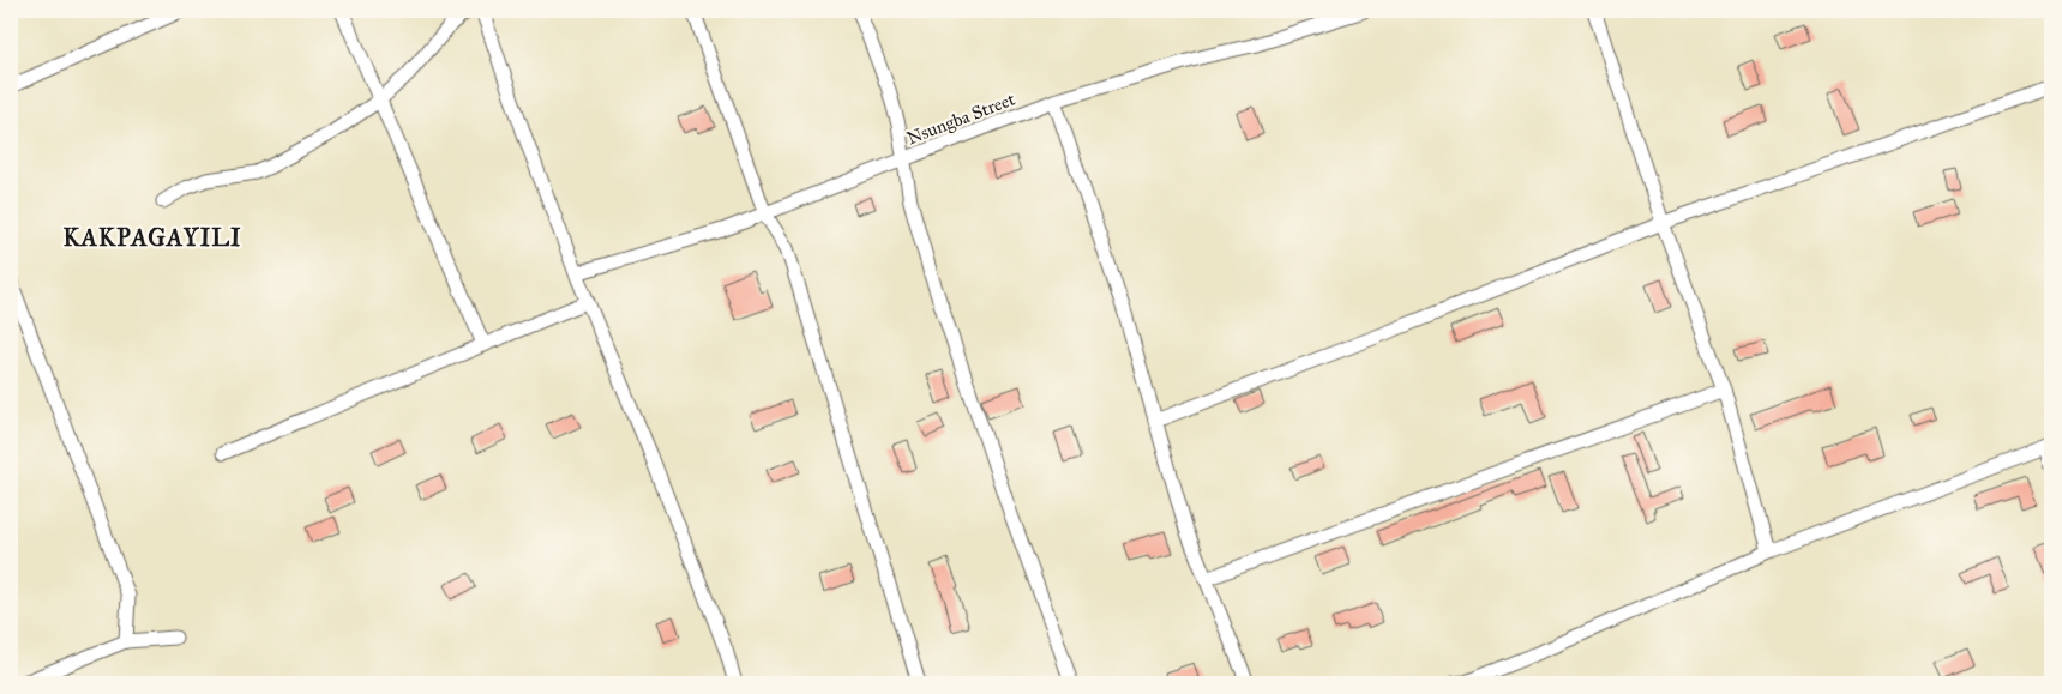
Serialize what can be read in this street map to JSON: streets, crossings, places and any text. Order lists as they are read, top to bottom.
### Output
{
  "streets": {
    "street": ["Nsungba Street"]
  },
  "districts": ["KAKPAGAYILI"]
}
